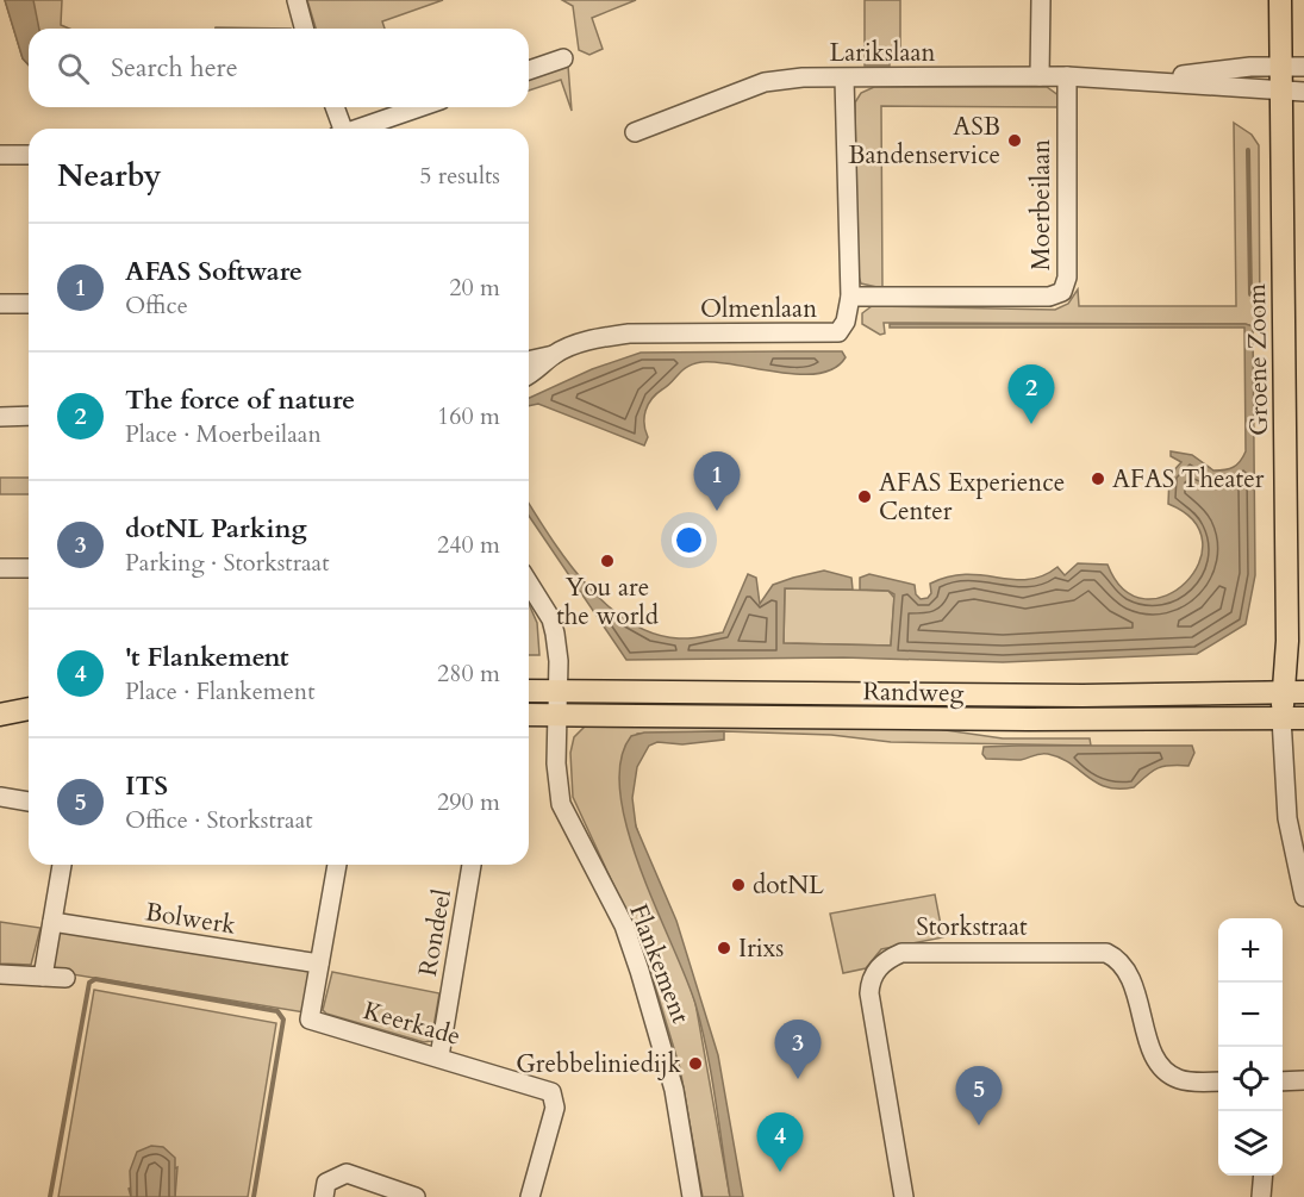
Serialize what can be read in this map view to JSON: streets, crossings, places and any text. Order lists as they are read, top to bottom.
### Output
{
  "streets": {
    "main road": ["Groene Zoom", "Randweg"],
    "street": [
      "Larikslaan",
      "Moerbeilaan",
      "Olmenlaan",
      "Bolwerk",
      "Storkstraat",
      "Rondeel",
      "Flankement",
      "Keerkade"
    ]
  },
  "crossings": [
    ["Larikslaan", "Moerbeilaan"],
    ["Larikslaan", "Olmenlaan"],
    ["Larikslaan", "Groene Zoom"],
    ["Moerbeilaan", "Olmenlaan"],
    ["Groene Zoom", "Randweg"],
    ["Randweg", "Flankement"],
    ["Bolwerk", "Keerkade"],
    ["Rondeel", "Keerkade"]
  ],
  "places": [
    "ASB Bandenservice",
    "AFAS Theater",
    "AFAS Experience Center",
    "You are the world",
    "dotNL",
    "Irixs",
    "Grebbeliniedijk"
  ],
  "page": {
    "search": "Search here",
    "heading": ["Nearby", "5 results"],
    "list": [
      {
        "mark": "1",
        "name": "AFAS Software",
        "note": "Office",
        "value": "20 m"
      },
      {
        "mark": "2",
        "name": "The force of nature",
        "note": "Place · Moerbeilaan",
        "value": "160 m"
      },
      {
        "mark": "3",
        "name": "dotNL Parking",
        "note": "Parking · Storkstraat",
        "value": "240 m"
      },
      {
        "mark": "4",
        "name": "'t Flankement",
        "note": "Place · Flankement",
        "value": "280 m"
      },
      {
        "mark": "5",
        "name": "ITS",
        "note": "Office · Storkstraat",
        "value": "290 m"
      }
    ],
    "pins": [
      "2",
      "1",
      "3",
      "5",
      "4"
    ],
    "map_buttons": ["+", "−"]
  }
}
